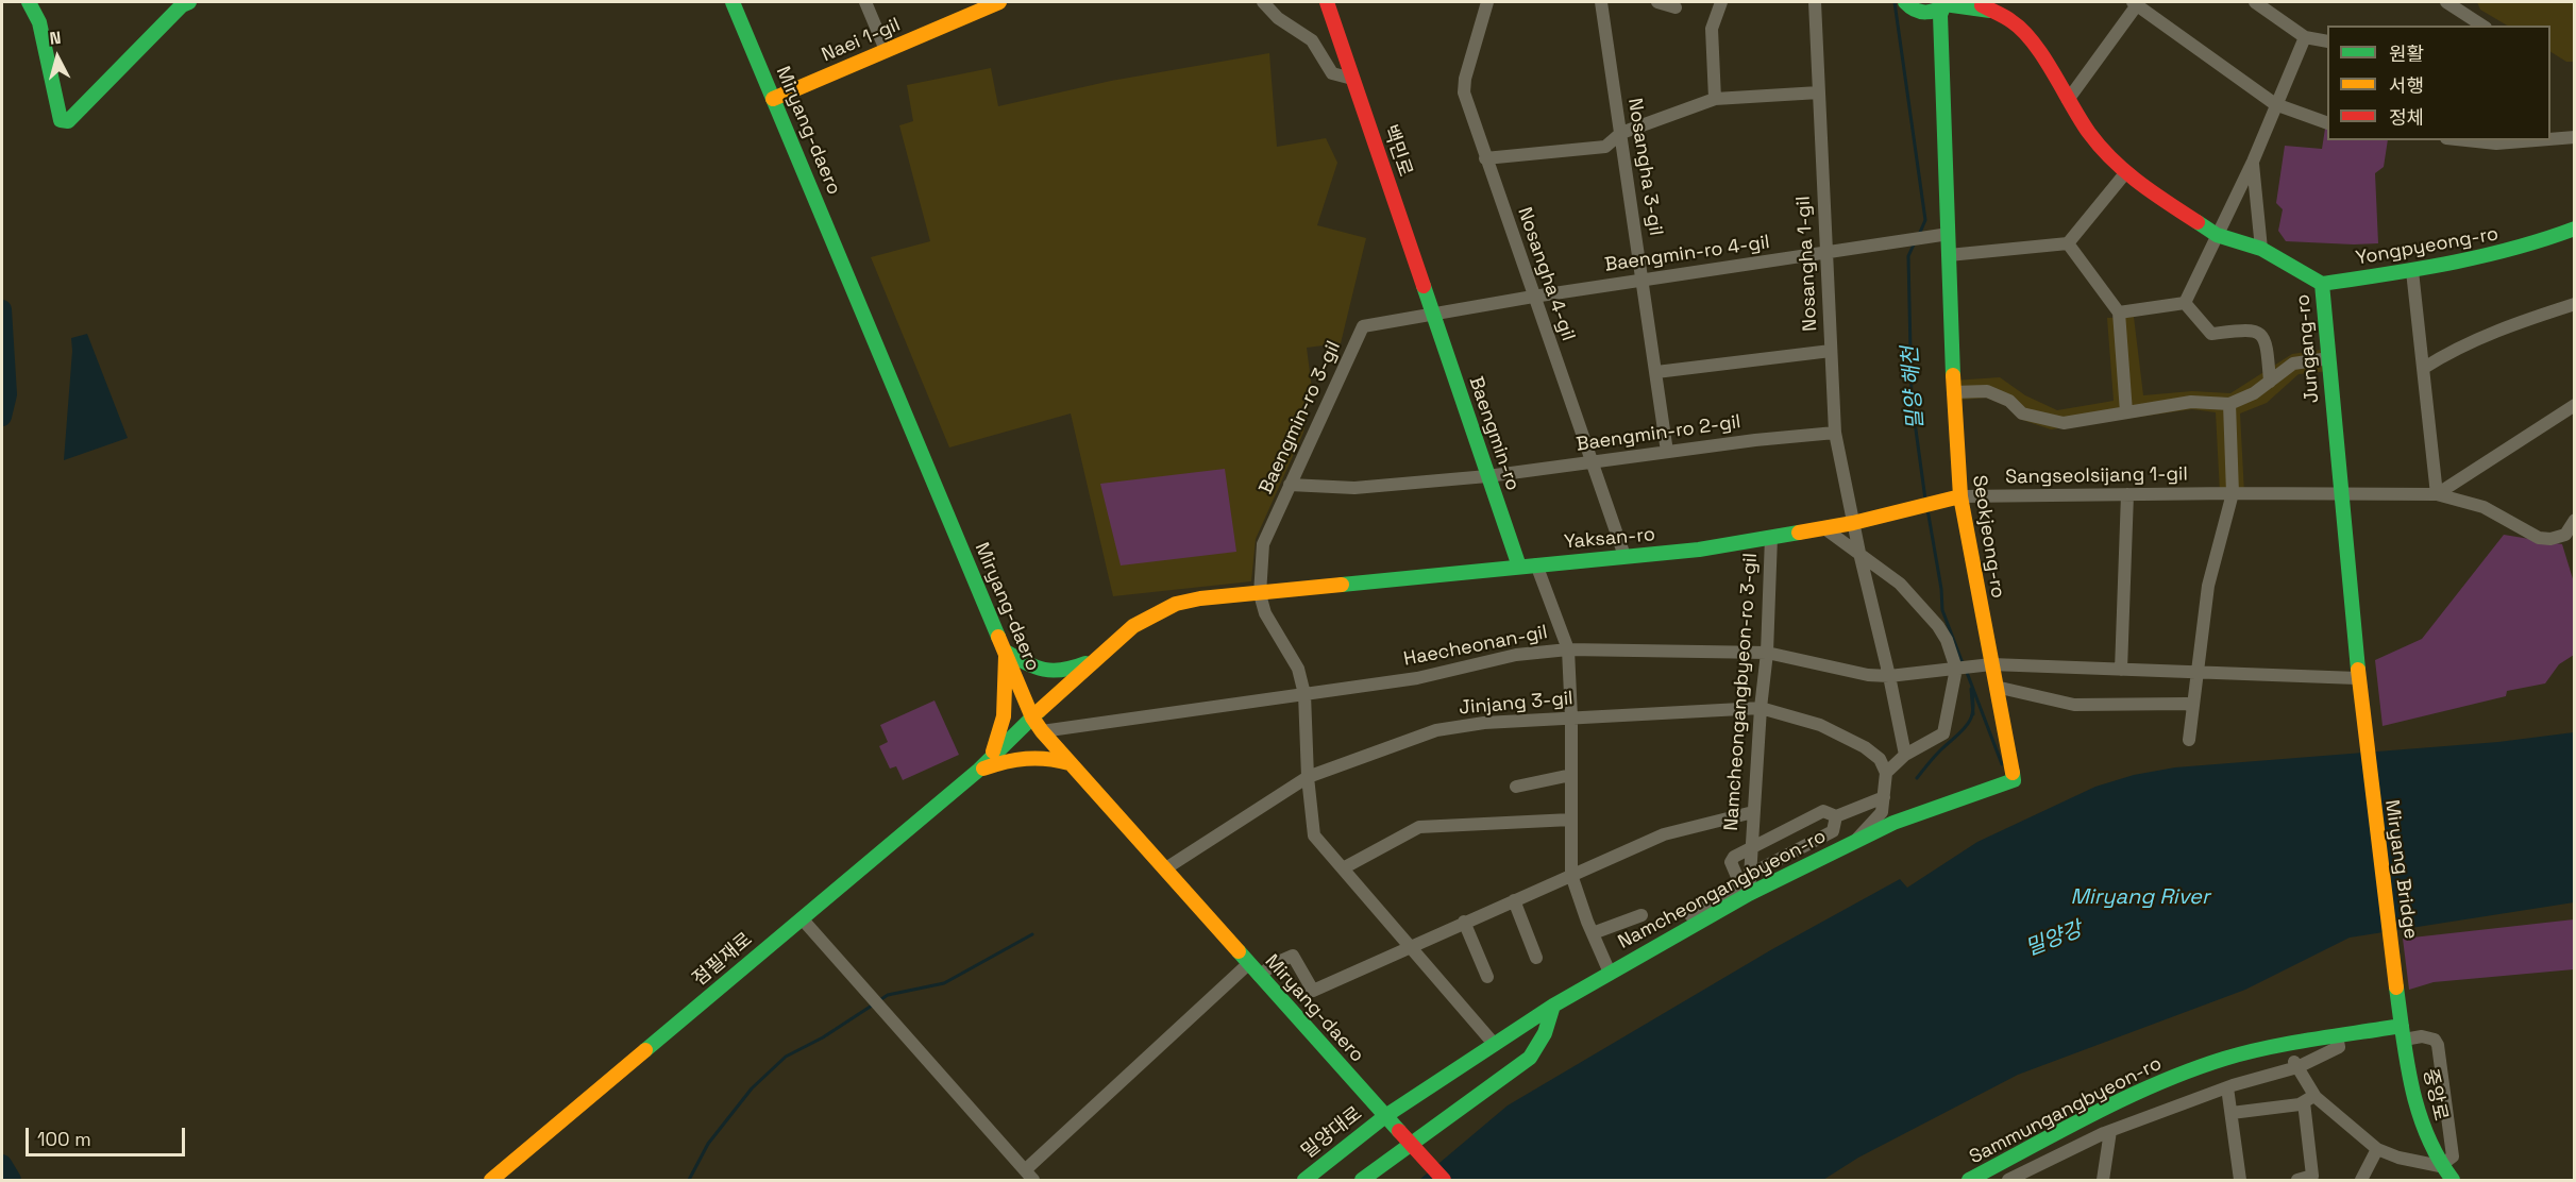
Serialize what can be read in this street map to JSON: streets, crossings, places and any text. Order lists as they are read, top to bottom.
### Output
{
  "streets": {
    "street": [
      "Naei 1-gil",
      "Miryang-daero",
      "백민로",
      "Nosangha 3-gil",
      "Yongpyeong-ro",
      "Baengmin-ro 4-gil",
      "Nosangha 1-gil",
      "Nosangha 4-gil",
      "Jungang-ro",
      "Baengmin-ro 3-gil",
      "Baengmin-ro",
      "Baengmin-ro 2-gil",
      "Sangseolsijang 1-gil",
      "Seokjeong-ro",
      "Yaksan-ro",
      "Haecheonan-gil",
      "Namcheongangbyeon-ro 3-gil",
      "Jinjang 3-gil",
      "Miryang Bridge",
      "Namcheongangbyeon-ro",
      "점필재로",
      "중앙로",
      "Sammungangbyeon-ro",
      "밀양대로"
    ]
  },
  "crossings": [
    ["Naei 1-gil", "Miryang-daero"],
    ["Miryang-daero", "Yaksan-ro"],
    ["Miryang-daero", "Haecheonan-gil"],
    ["Miryang-daero", "Jinjang 3-gil"],
    ["Miryang-daero", "Namcheongangbyeon-ro"],
    ["Miryang-daero", "점필재로"],
    ["Miryang-daero", "밀양대로"],
    ["백민로", "Baengmin-ro 4-gil"],
    ["백민로", "Baengmin-ro 3-gil"],
    ["백민로", "Baengmin-ro"],
    ["Nosangha 3-gil", "Baengmin-ro 4-gil"],
    ["Nosangha 3-gil", "Baengmin-ro 2-gil"],
    ["Yongpyeong-ro", "Jungang-ro"],
    ["Baengmin-ro 4-gil", "Nosangha 1-gil"],
    ["Baengmin-ro 4-gil", "Nosangha 4-gil"],
    ["Baengmin-ro 4-gil", "Baengmin-ro 3-gil"],
    ["Baengmin-ro 4-gil", "Baengmin-ro"],
    ["Baengmin-ro 4-gil", "Seokjeong-ro"],
    ["Nosangha 1-gil", "Baengmin-ro 2-gil"],
    ["Nosangha 1-gil", "Yaksan-ro"],
    ["Nosangha 1-gil", "Haecheonan-gil"],
    ["Nosangha 4-gil", "Baengmin-ro 2-gil"],
    ["Nosangha 4-gil", "Yaksan-ro"],
    ["Jungang-ro", "Sangseolsijang 1-gil"],
    ["Jungang-ro", "Miryang Bridge"],
    ["Baengmin-ro 3-gil", "Baengmin-ro"],
    ["Baengmin-ro 3-gil", "Baengmin-ro 2-gil"],
    ["Baengmin-ro 3-gil", "Yaksan-ro"],
    ["Baengmin-ro", "Baengmin-ro 2-gil"],
    ["Baengmin-ro", "Yaksan-ro"],
    ["Sangseolsijang 1-gil", "Seokjeong-ro"],
    ["Sangseolsijang 1-gil", "Yaksan-ro"],
    ["Seokjeong-ro", "Yaksan-ro"],
    ["Seokjeong-ro", "Haecheonan-gil"],
    ["Seokjeong-ro", "Namcheongangbyeon-ro"],
    ["Yaksan-ro", "Namcheongangbyeon-ro 3-gil"],
    ["Yaksan-ro", "점필재로"],
    ["Haecheonan-gil", "Namcheongangbyeon-ro 3-gil"],
    ["Haecheonan-gil", "Namcheongangbyeon-ro"],
    ["Namcheongangbyeon-ro 3-gil", "Jinjang 3-gil"],
    ["Namcheongangbyeon-ro 3-gil", "Namcheongangbyeon-ro"],
    ["Miryang Bridge", "중앙로"],
    ["Namcheongangbyeon-ro", "밀양대로"],
    ["중앙로", "Sammungangbyeon-ro"]
  ],
  "water": ["밀양 해천", "Miryang River", "밀양강"],
  "legend": ["원활", "서행", "정체"],
  "scale_bar": "100 m",
  "north": "top"
}
